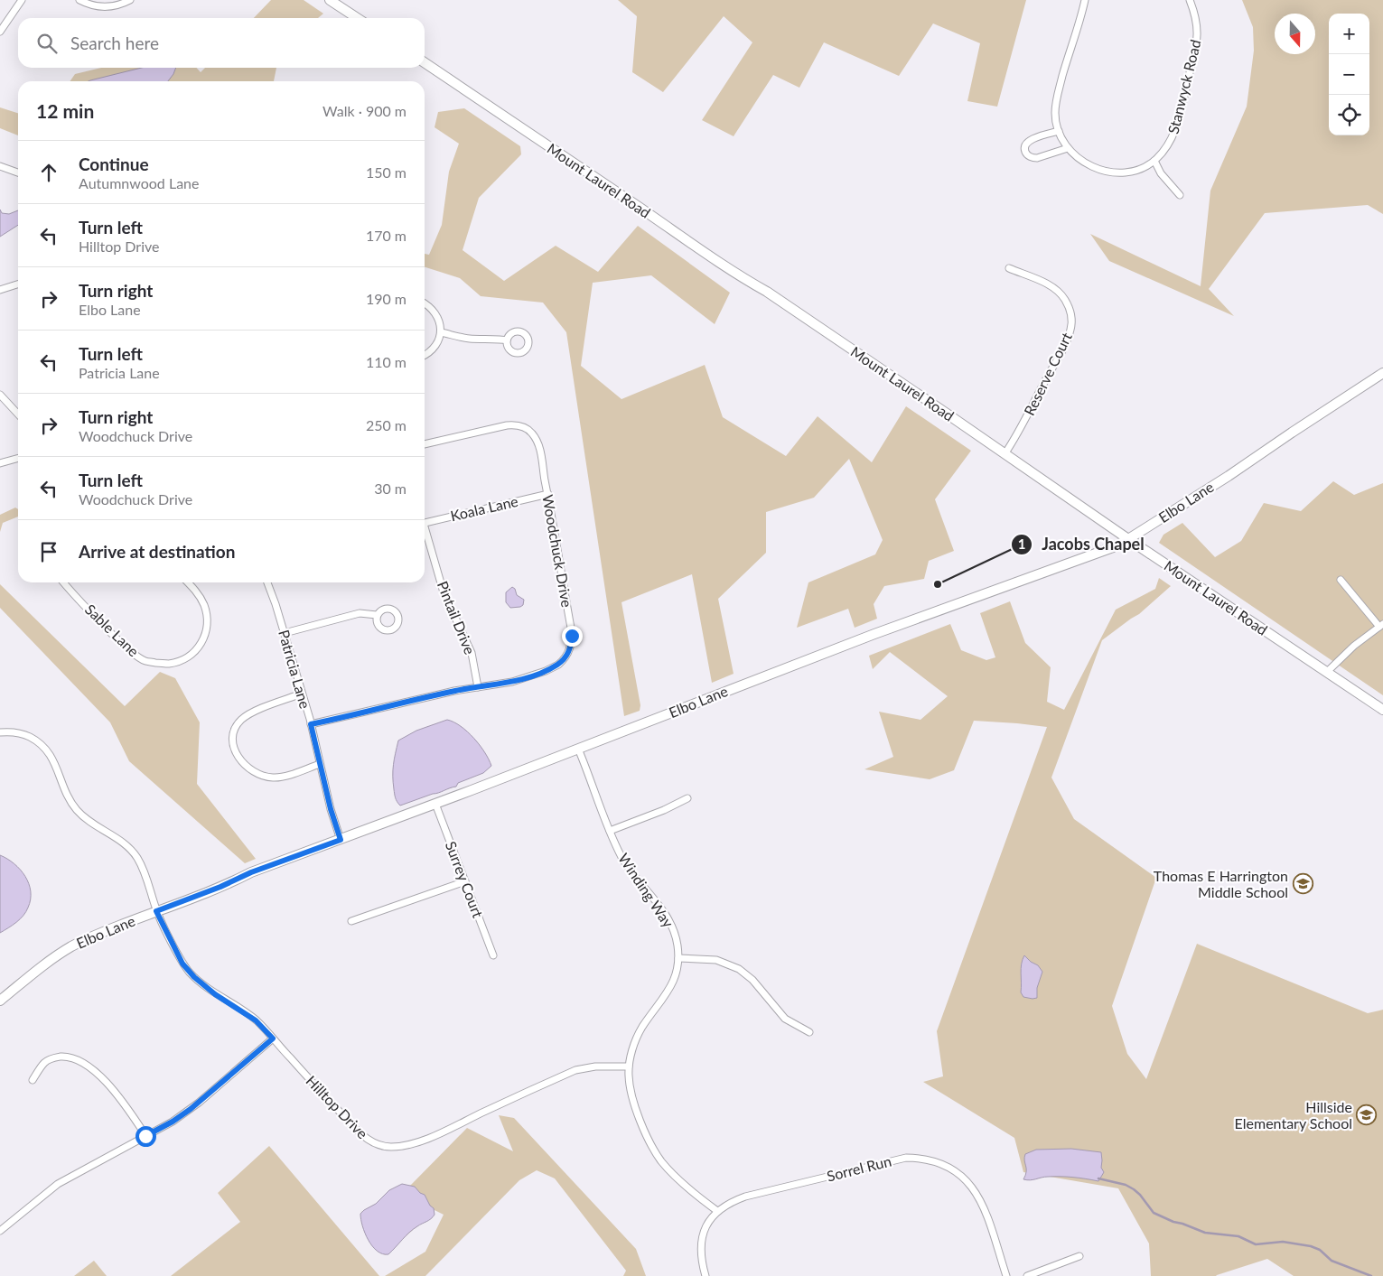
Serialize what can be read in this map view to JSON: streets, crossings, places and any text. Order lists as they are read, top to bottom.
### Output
{
  "streets": {
    "street": [
      "Stanwyck Road",
      "Mount Laurel Road",
      "Reserve Court",
      "Elbo Lane",
      "Koala Lane",
      "Woodchuck Drive",
      "Pintail Drive",
      "Sable Lane",
      "Patricia Lane",
      "Surrey Court",
      "Winding Way",
      "Hilltop Drive",
      "Sorrel Run"
    ]
  },
  "crossings": [
    ["Mount Laurel Road", "Reserve Court"],
    ["Mount Laurel Road", "Elbo Lane"],
    ["Elbo Lane", "Patricia Lane"],
    ["Elbo Lane", "Surrey Court"],
    ["Elbo Lane", "Winding Way"],
    ["Elbo Lane", "Hilltop Drive"],
    ["Koala Lane", "Woodchuck Drive"],
    ["Woodchuck Drive", "Pintail Drive"],
    ["Woodchuck Drive", "Patricia Lane"],
    ["Winding Way", "Hilltop Drive"],
    ["Winding Way", "Sorrel Run"]
  ],
  "places": {
    "other": ["Jacobs Chapel"],
    "school or university": ["Thomas E Harrington Middle School", "Hillside Elementary School"]
  },
  "north": "bottom",
  "page": {
    "map_buttons": ["+", "−"],
    "search": "Search here",
    "heading": ["12 min", "Walk · 900 m"],
    "list": [
      ["Continue", "Autumnwood Lane", "150 m"],
      ["Turn left", "Hilltop Drive", "170 m"],
      ["Turn right", "Elbo Lane", "190 m"],
      ["Turn left", "Patricia Lane", "110 m"],
      ["Turn right", "Woodchuck Drive", "250 m"],
      ["Turn left", "Woodchuck Drive", "30 m"],
      "Arrive at destination"
    ]
  }
}
